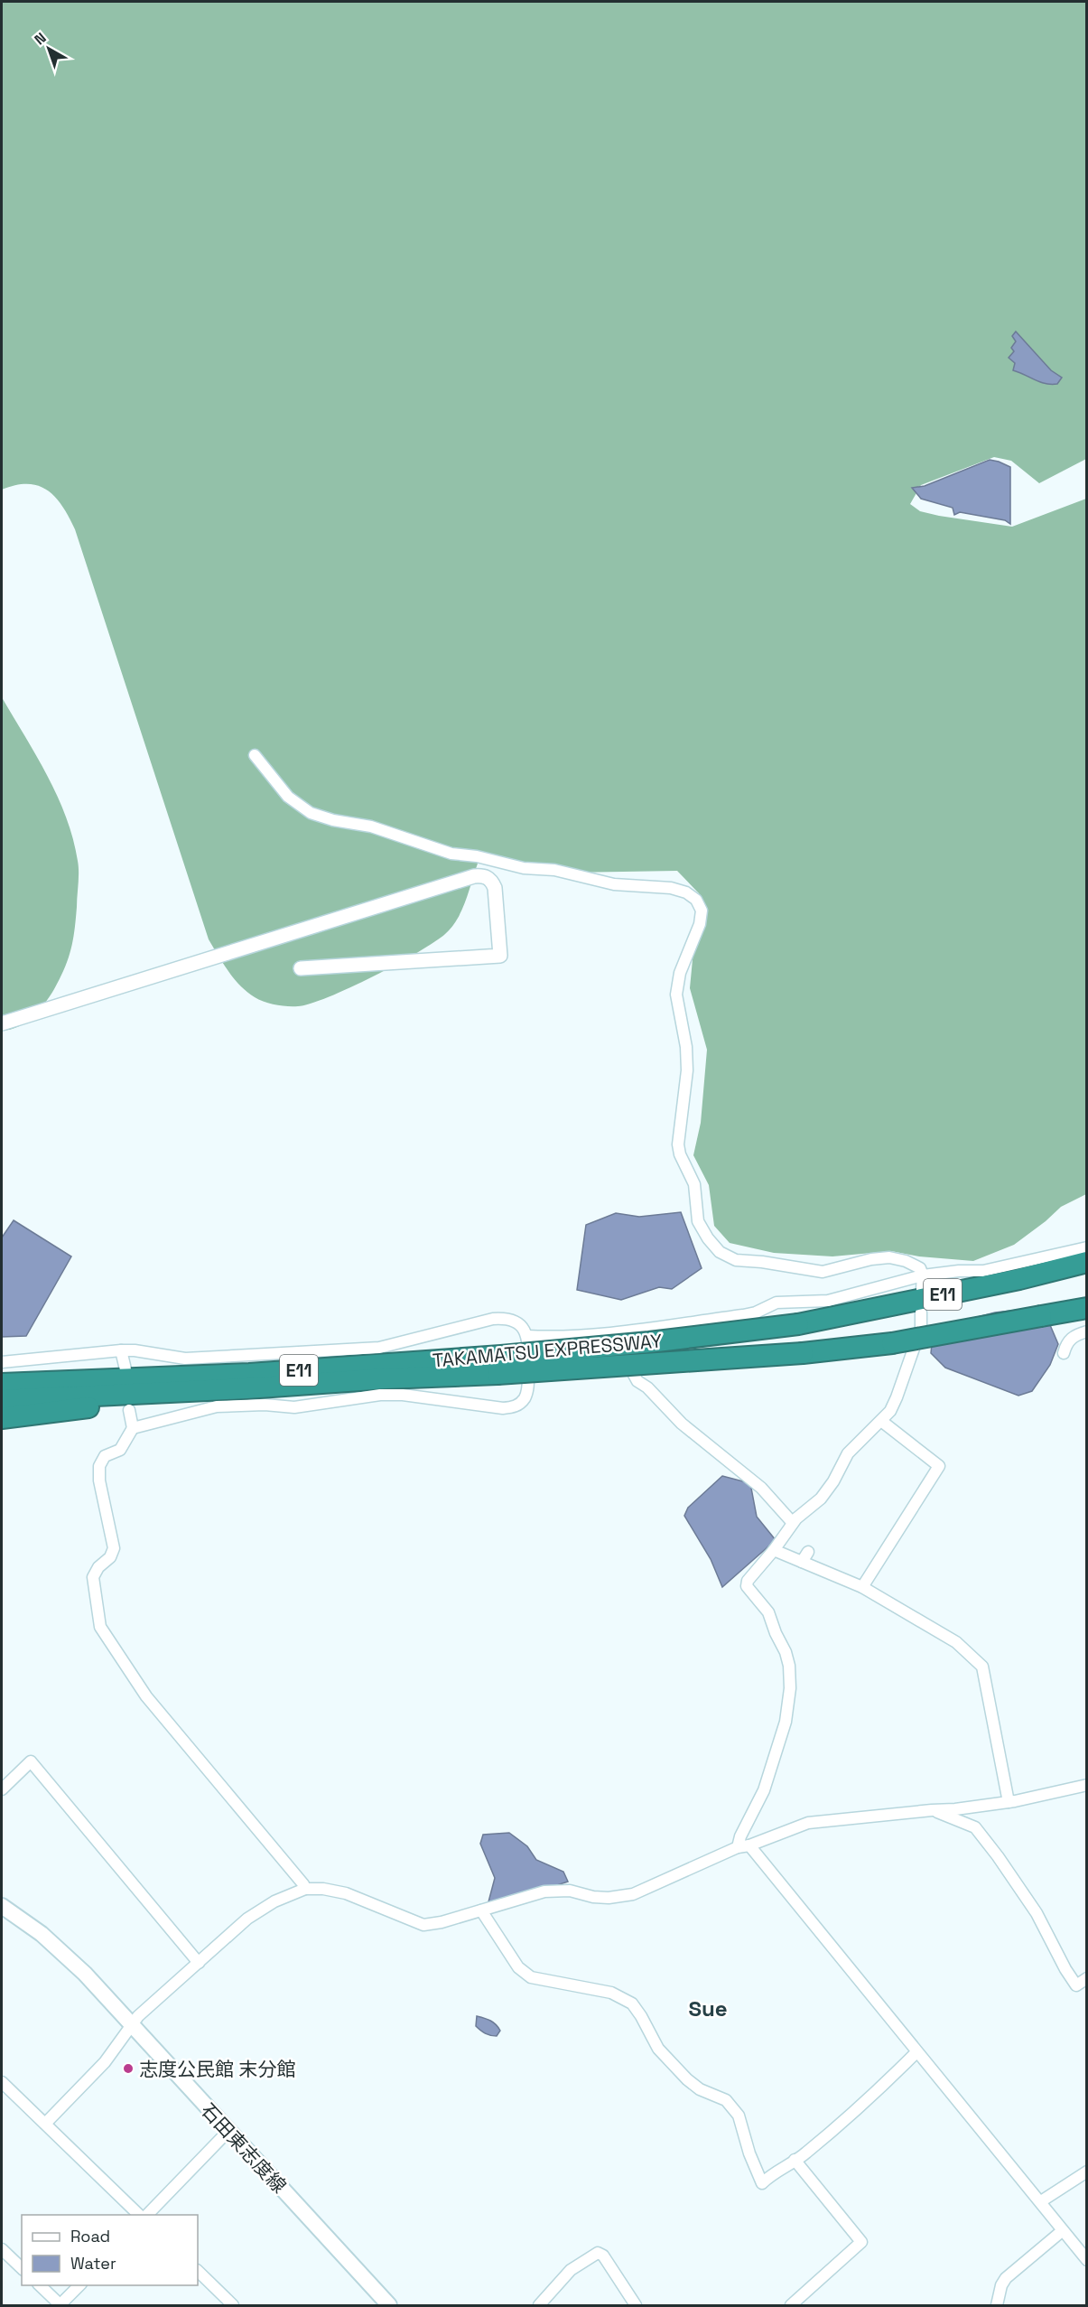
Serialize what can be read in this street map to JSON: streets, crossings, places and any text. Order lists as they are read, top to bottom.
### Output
{
  "streets": {
    "highway": ["E11", "TAKAMATSU EXPRESSWAY"],
    "main road": ["石田東志度線"]
  },
  "districts": ["Sue"],
  "places": ["志度公民館 末分館"],
  "legend": ["Road", "Water"],
  "north": "top left"
}
